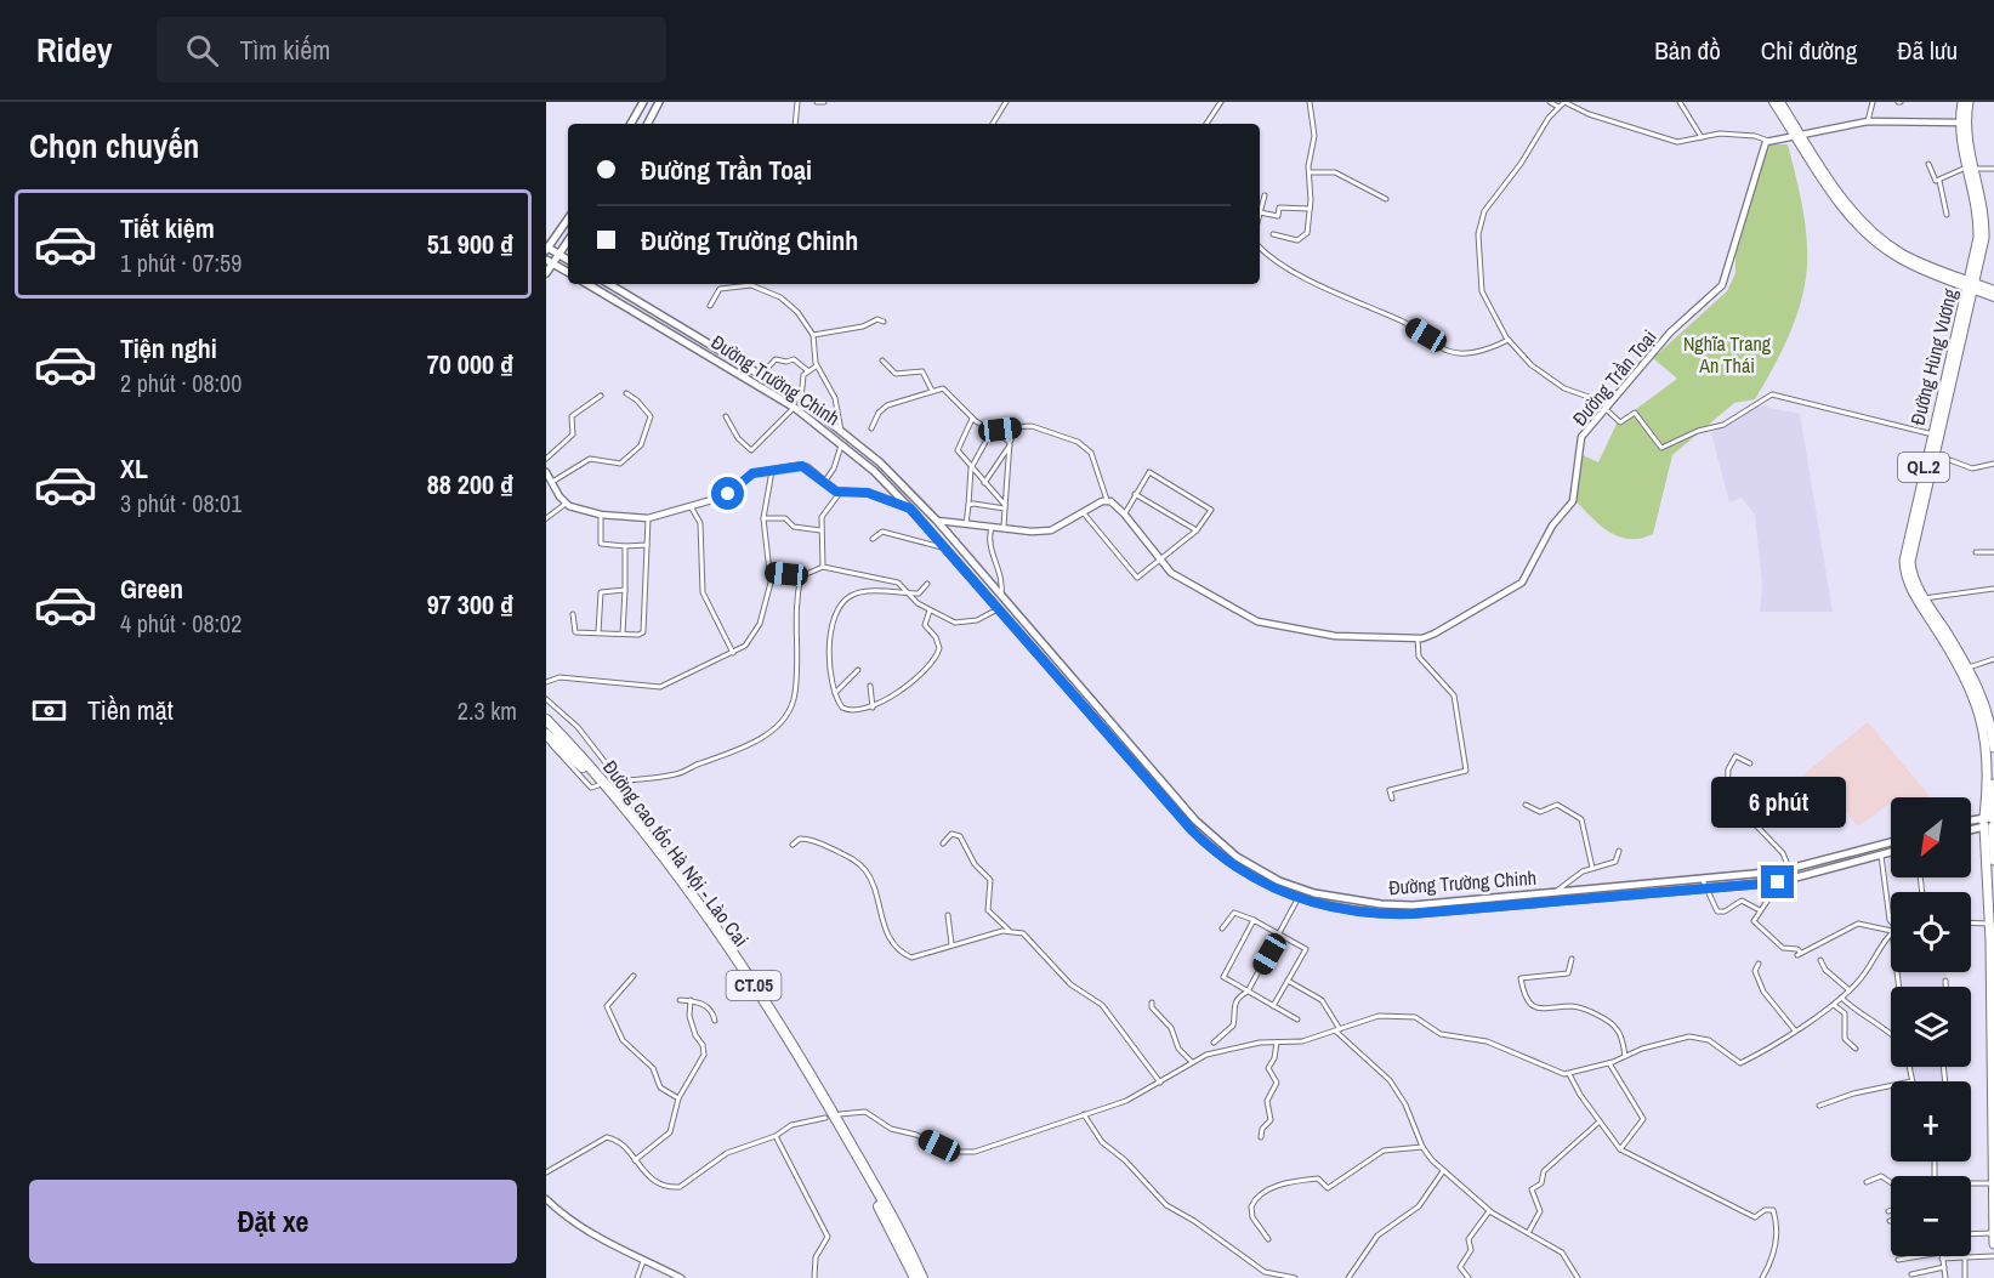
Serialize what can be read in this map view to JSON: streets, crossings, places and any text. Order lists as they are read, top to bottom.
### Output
{
  "streets": {
    "highway": [
      "Đường Hùng Vương",
      "QL.2",
      "Đường cao tốc Hà Nội - Lào Cai",
      "CT.05"
    ],
    "main road": ["Đường Trường Chinh"],
    "street": ["Đường Trần Toại"]
  },
  "parks": ["Nghĩa Trang An Thái"],
  "north": "bottom left",
  "page": {
    "header": "Ridey",
    "search": "Tìm kiếm",
    "nav": ["Bản đồ", "Chỉ đường", "Đã lưu"],
    "heading": "Chọn chuyến",
    "banner": ["Đường Trần Toại", "Đường Trường Chinh"],
    "list": [
      {
        "name": "Tiết kiệm",
        "note": "1 phút · 07:59",
        "value": "51 900 ₫"
      },
      {
        "name": "Tiện nghi",
        "note": "2 phút · 08:00",
        "value": "70 000 ₫"
      },
      {
        "name": "XL",
        "note": "3 phút · 08:01",
        "value": "88 200 ₫"
      },
      {
        "name": "Green",
        "note": "4 phút · 08:02",
        "value": "97 300 ₫"
      }
    ],
    "pay": ["Tiền mặt", "2.3 km"],
    "bubble": "6 phút",
    "map_buttons": ["+", "−"],
    "buttons": "Đặt xe"
  }
}
